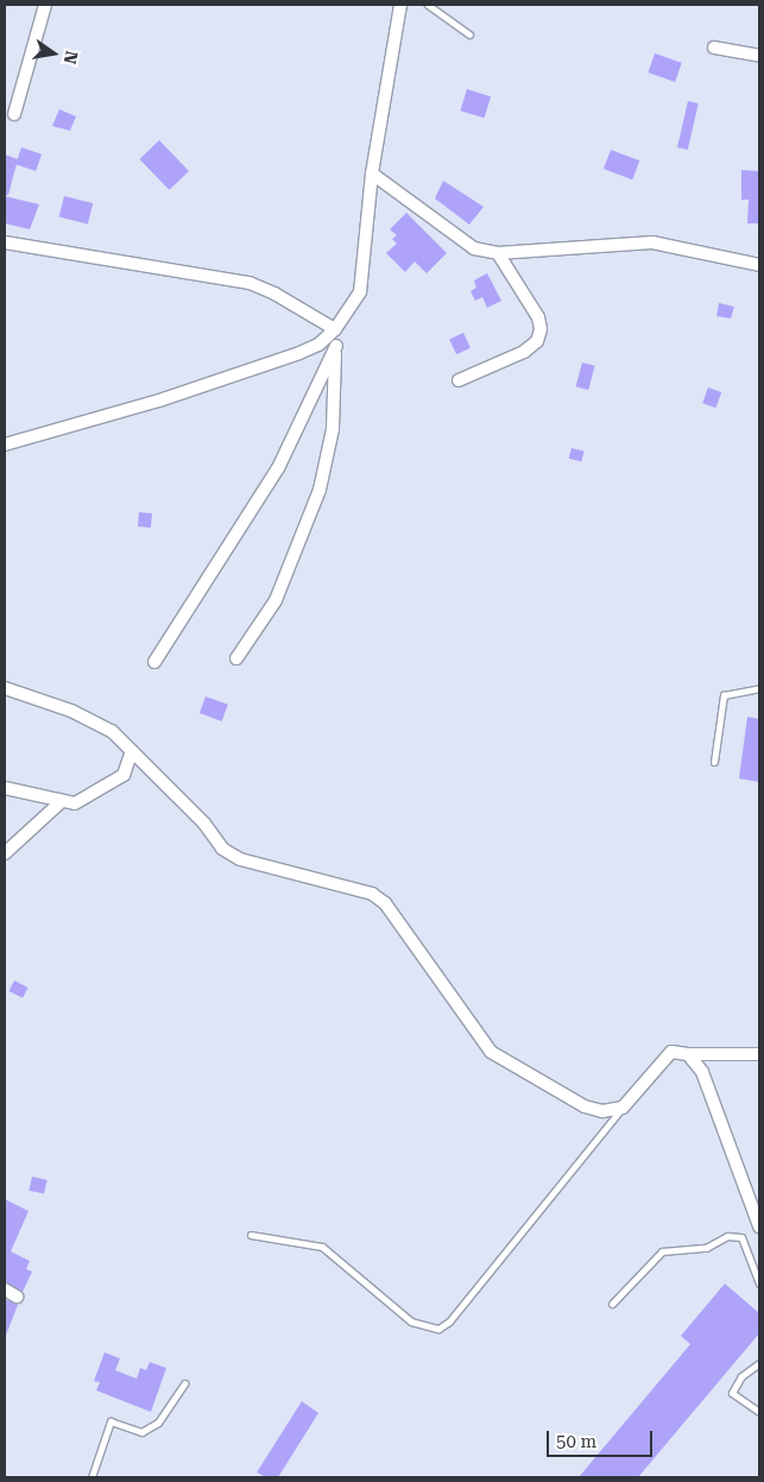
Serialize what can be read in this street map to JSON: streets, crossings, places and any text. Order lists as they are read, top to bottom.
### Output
{
  "scale_bar": "50 m",
  "north": "right"
}
